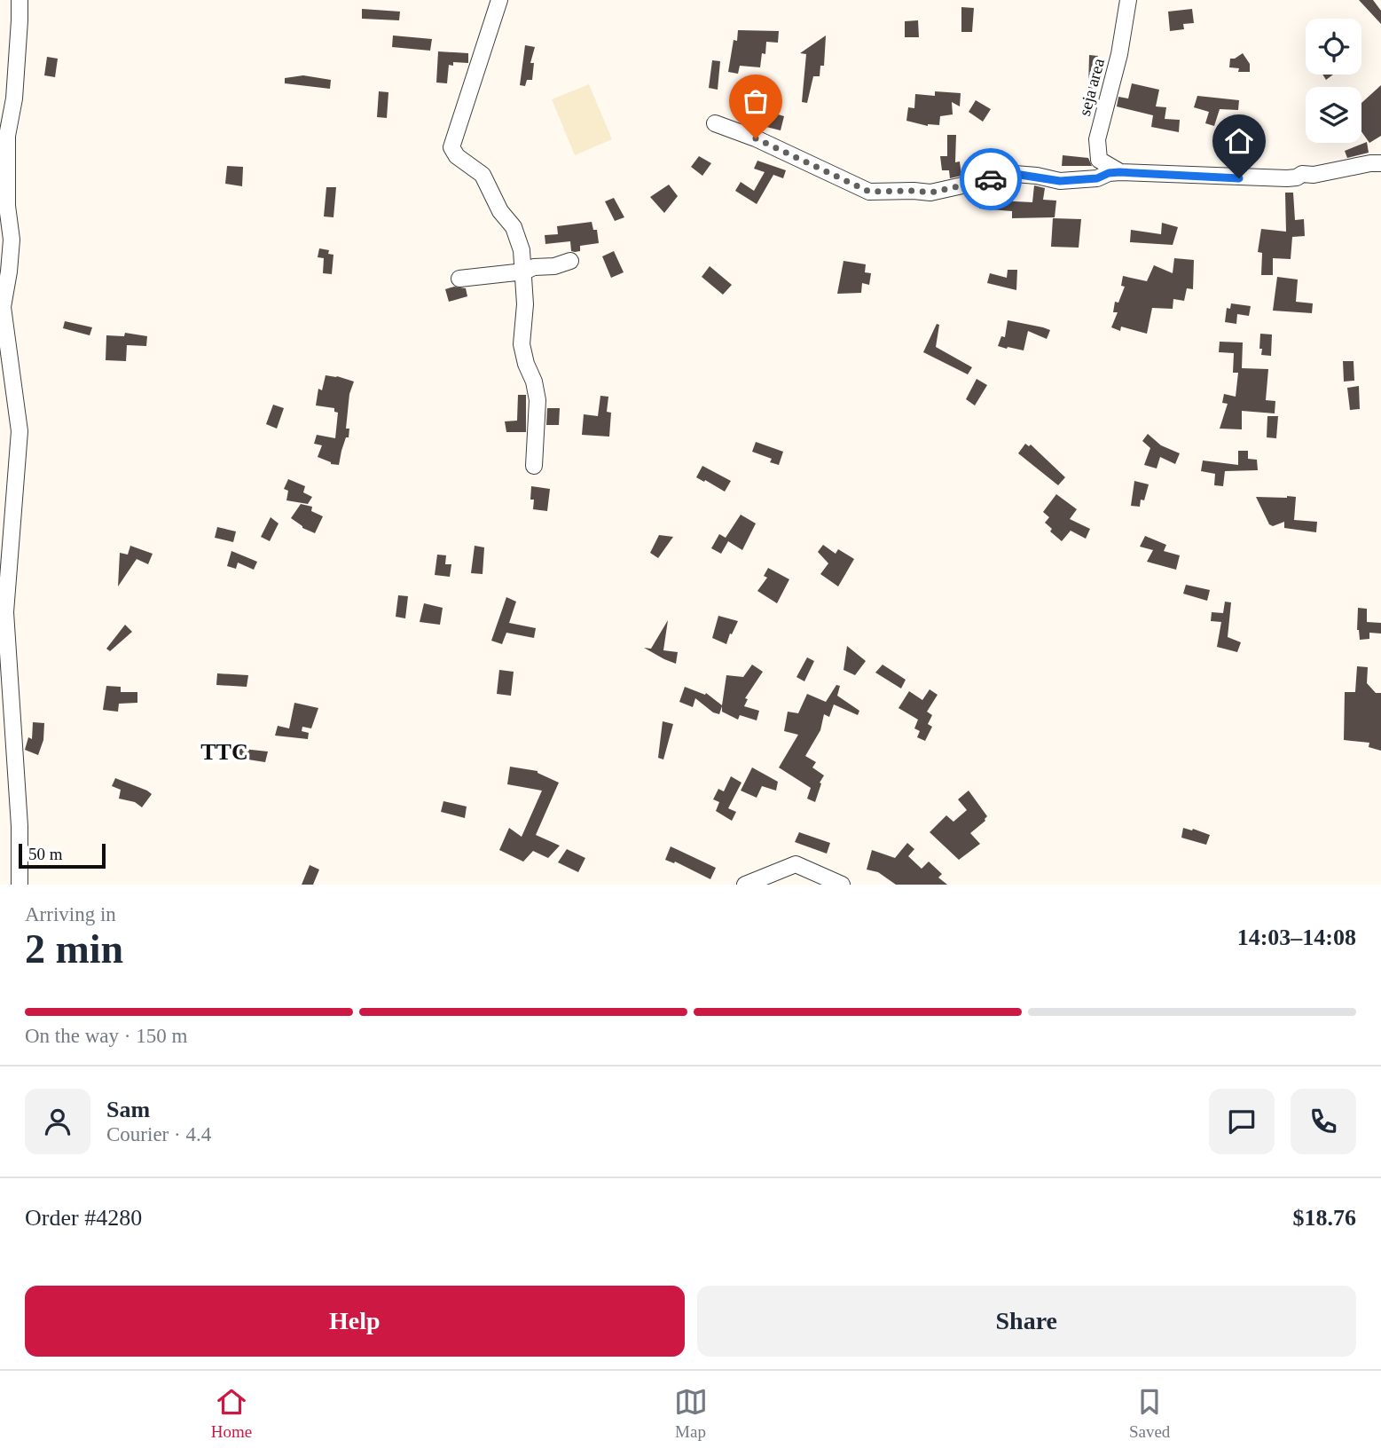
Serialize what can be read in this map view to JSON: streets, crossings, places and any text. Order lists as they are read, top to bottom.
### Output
{
  "streets": {
    "street": ["seja area"]
  },
  "districts": ["TTC"],
  "scale_bar": "50 m",
  "page": {
    "scale": "50 m",
    "heading": ["2 min", "Arriving in", "14:03–14:08"],
    "panel": [
      "Sam",
      "Courier · 4.4",
      "Order #4280",
      "$18.76"
    ],
    "bar": "On the way · 150 m",
    "buttons": ["Help", "Share"],
    "tabs": ["Home", "Map", "Saved"]
  }
}
